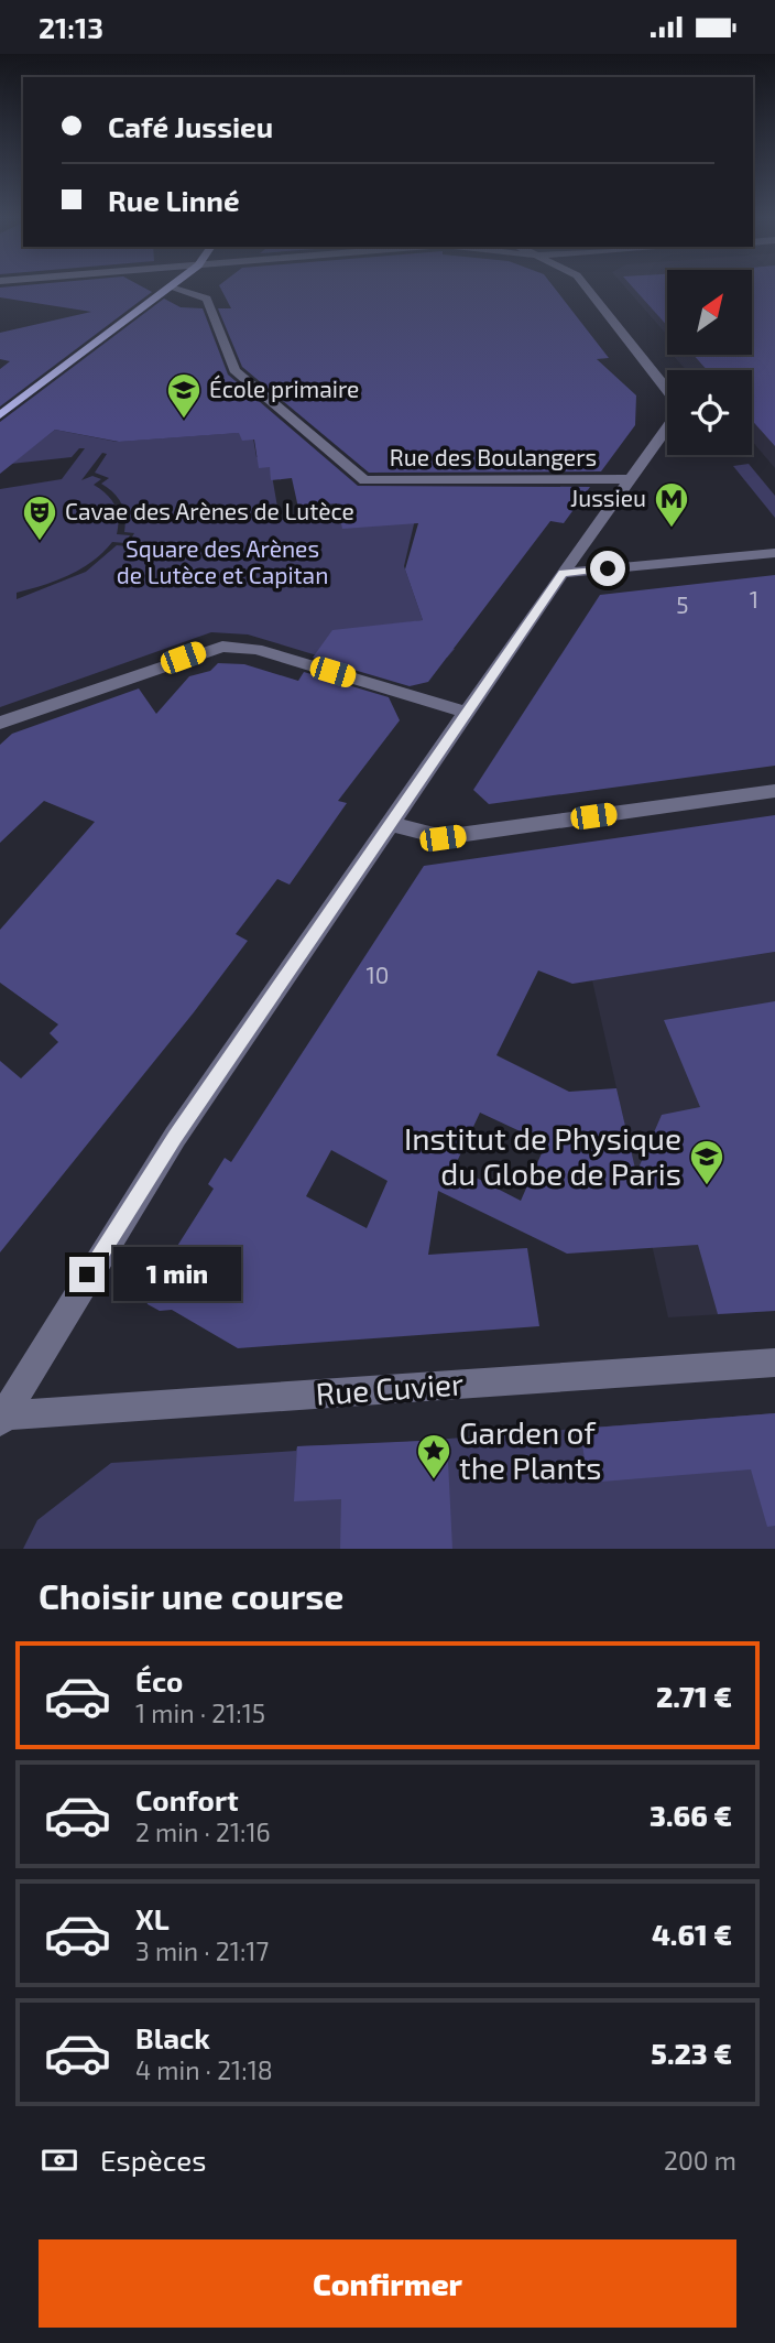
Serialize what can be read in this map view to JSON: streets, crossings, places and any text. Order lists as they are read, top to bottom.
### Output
{
  "streets": {
    "street": ["Rue des Boulangers", "Rue Cuvier"]
  },
  "parks": ["Square des Arènes de Lutèce et Capitan"],
  "places": {
    "school or university": ["École primaire", "Institut de Physique du Globe de Paris"],
    "metro station": ["Jussieu"],
    "theatre": ["Cavae des Arènes de Lutèce"],
    "place": ["Garden of the Plants"]
  },
  "house_numbers": ["1", "5", "10"],
  "north": "top right",
  "page": {
    "status": "21:13",
    "banner": ["Café Jussieu", "Rue Linné"],
    "bubble": "1 min",
    "heading": "Choisir une course",
    "list": [
      {
        "name": "Éco",
        "note": "1 min · 21:15",
        "value": "2.71 €"
      },
      {
        "name": "Confort",
        "note": "2 min · 21:16",
        "value": "3.66 €"
      },
      {
        "name": "XL",
        "note": "3 min · 21:17",
        "value": "4.61 €"
      },
      {
        "name": "Black",
        "note": "4 min · 21:18",
        "value": "5.23 €"
      }
    ],
    "pay": ["Espèces", "200 m"],
    "buttons": "Confirmer"
  }
}
